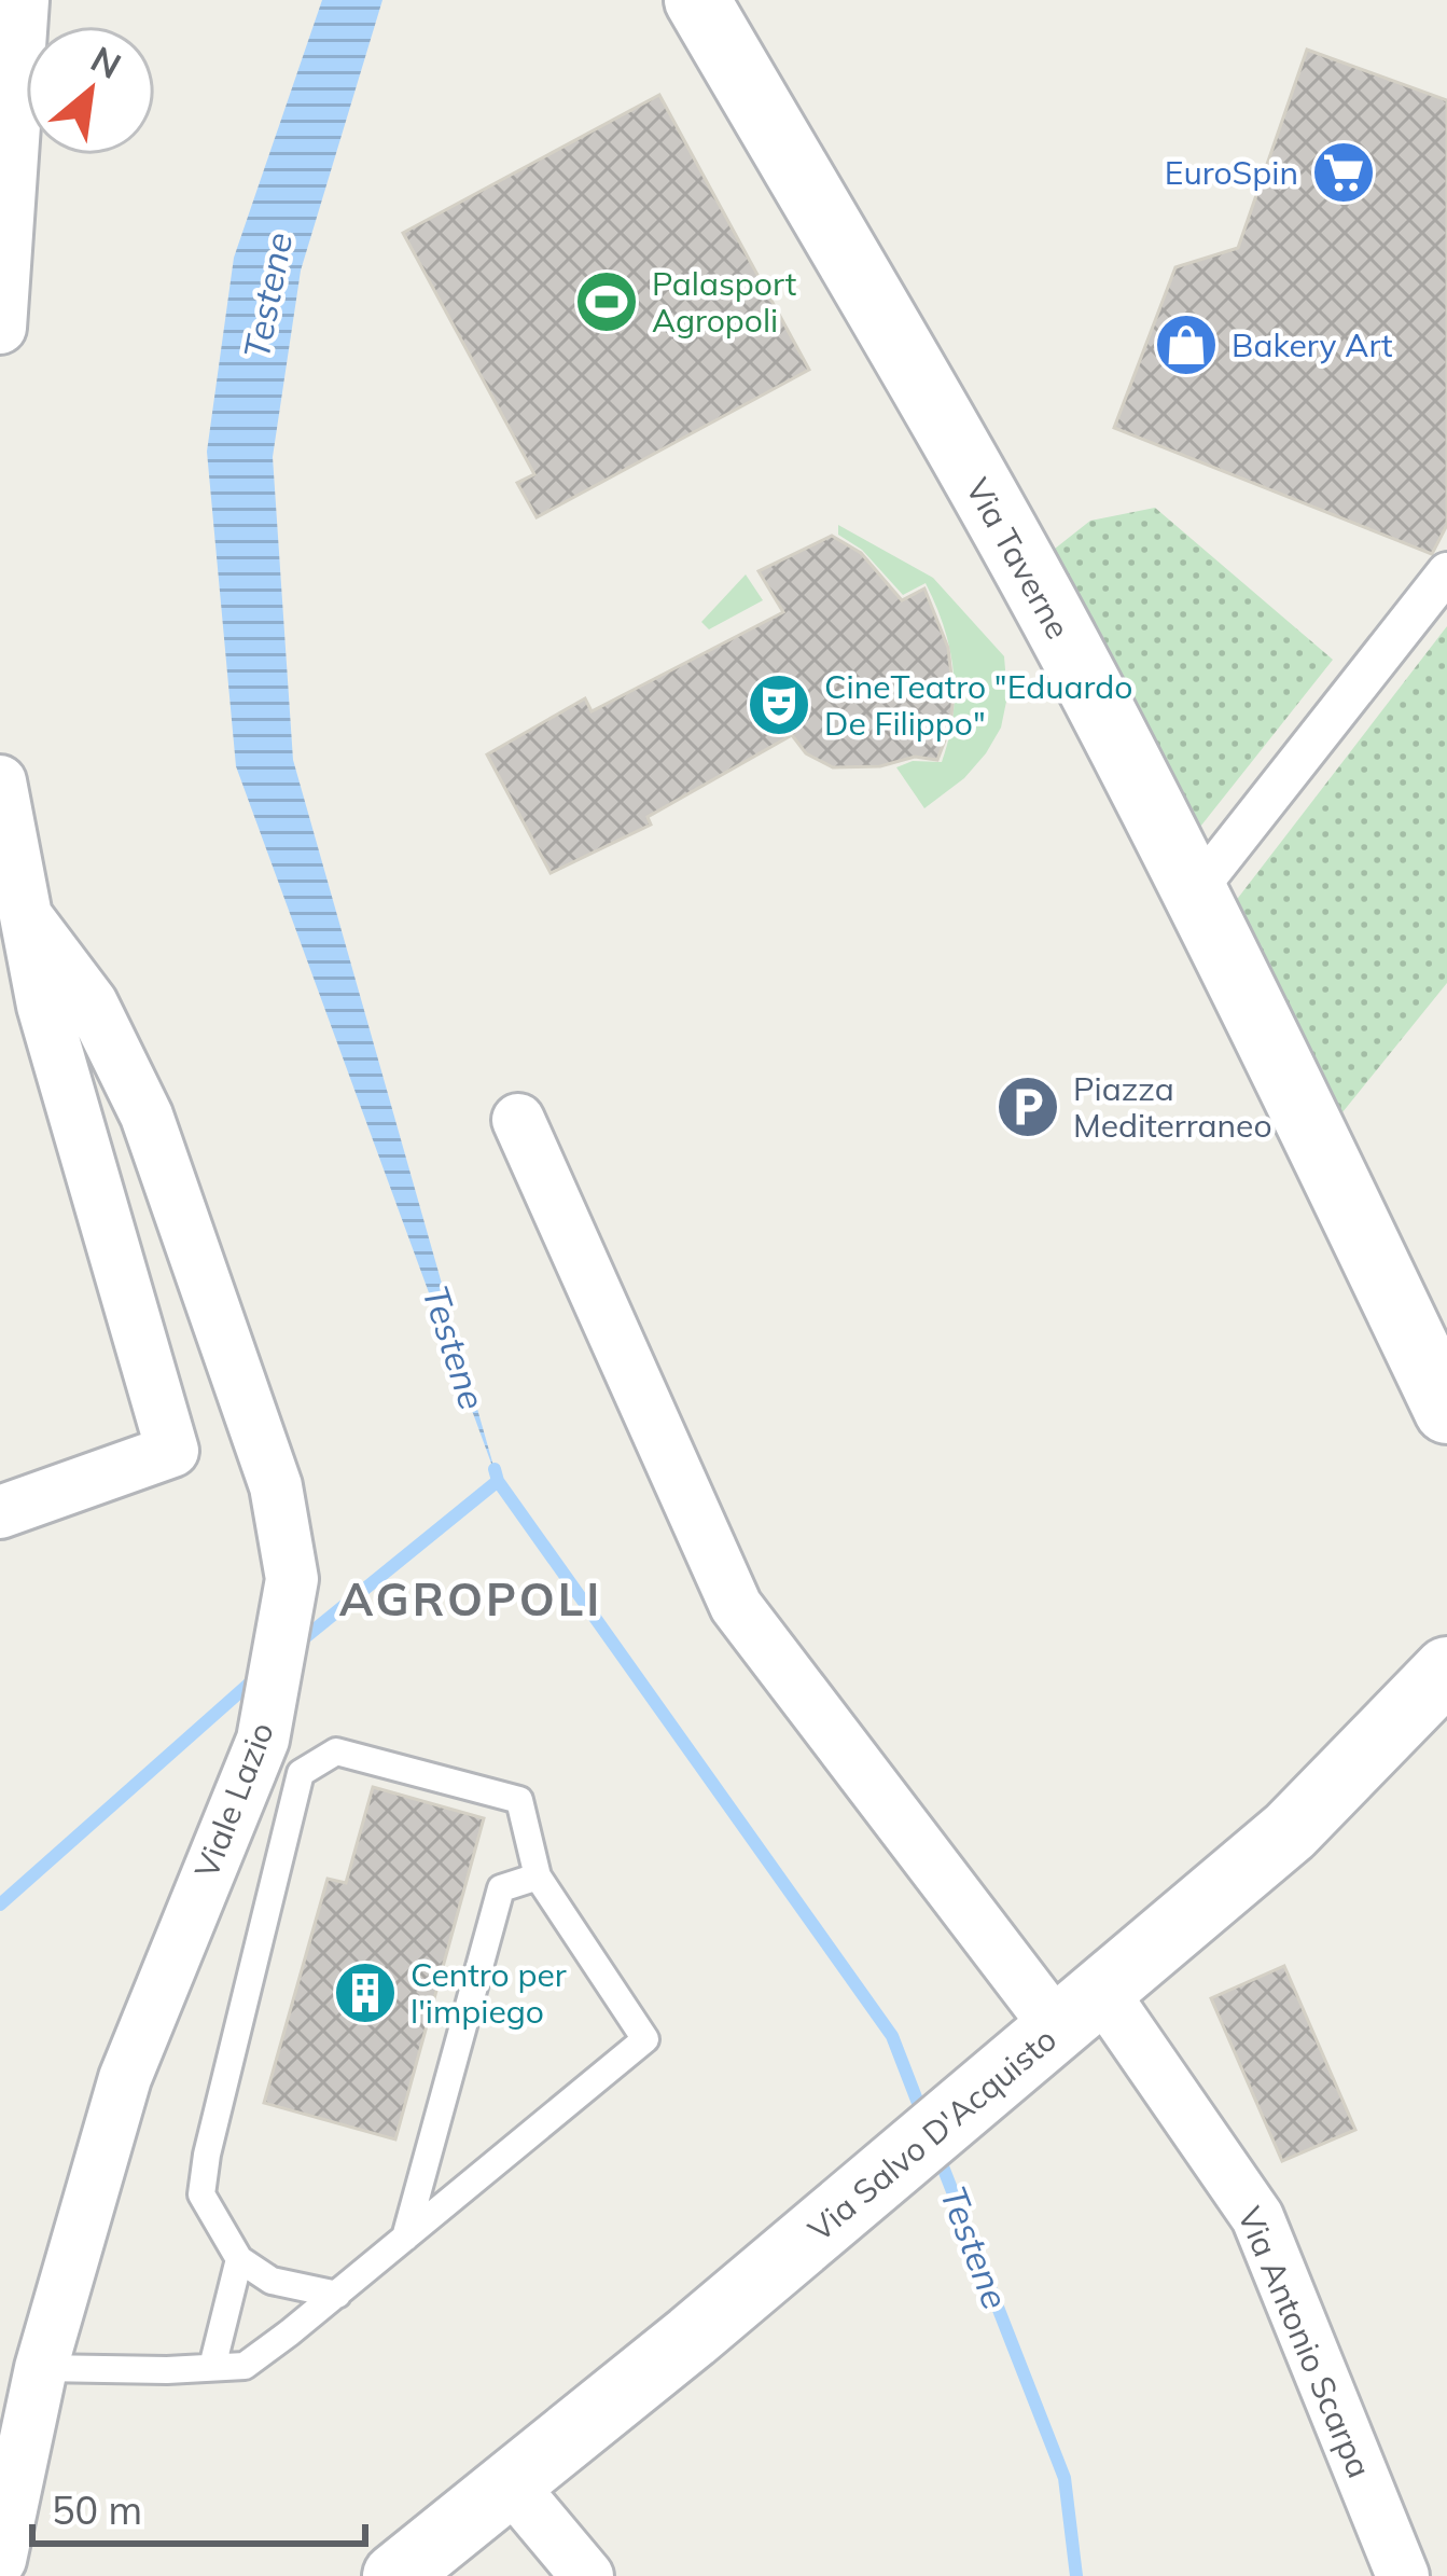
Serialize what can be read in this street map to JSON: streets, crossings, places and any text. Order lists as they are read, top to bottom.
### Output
{
  "streets": {
    "street": [
      "Via Taverne",
      "Viale Lazio",
      "Via Salvo D'Acquisto",
      "Via Antonio Scarpa"
    ]
  },
  "crossings": [
    ["Via Salvo D'Acquisto", "Via Antonio Scarpa"]
  ],
  "districts": ["AGROPOLI"],
  "water": ["Testene"],
  "places": {
    "supermarket": ["EuroSpin"],
    "sports": ["Palasport Agropoli"],
    "shop": ["Bakery Art"],
    "theatre": ["CineTeatro \"Eduardo De Filippo\""],
    "parking": ["Piazza Mediterraneo"],
    "building": ["Centro per l'impiego"]
  },
  "scale_bar": "50 m",
  "north": "top right"
}
